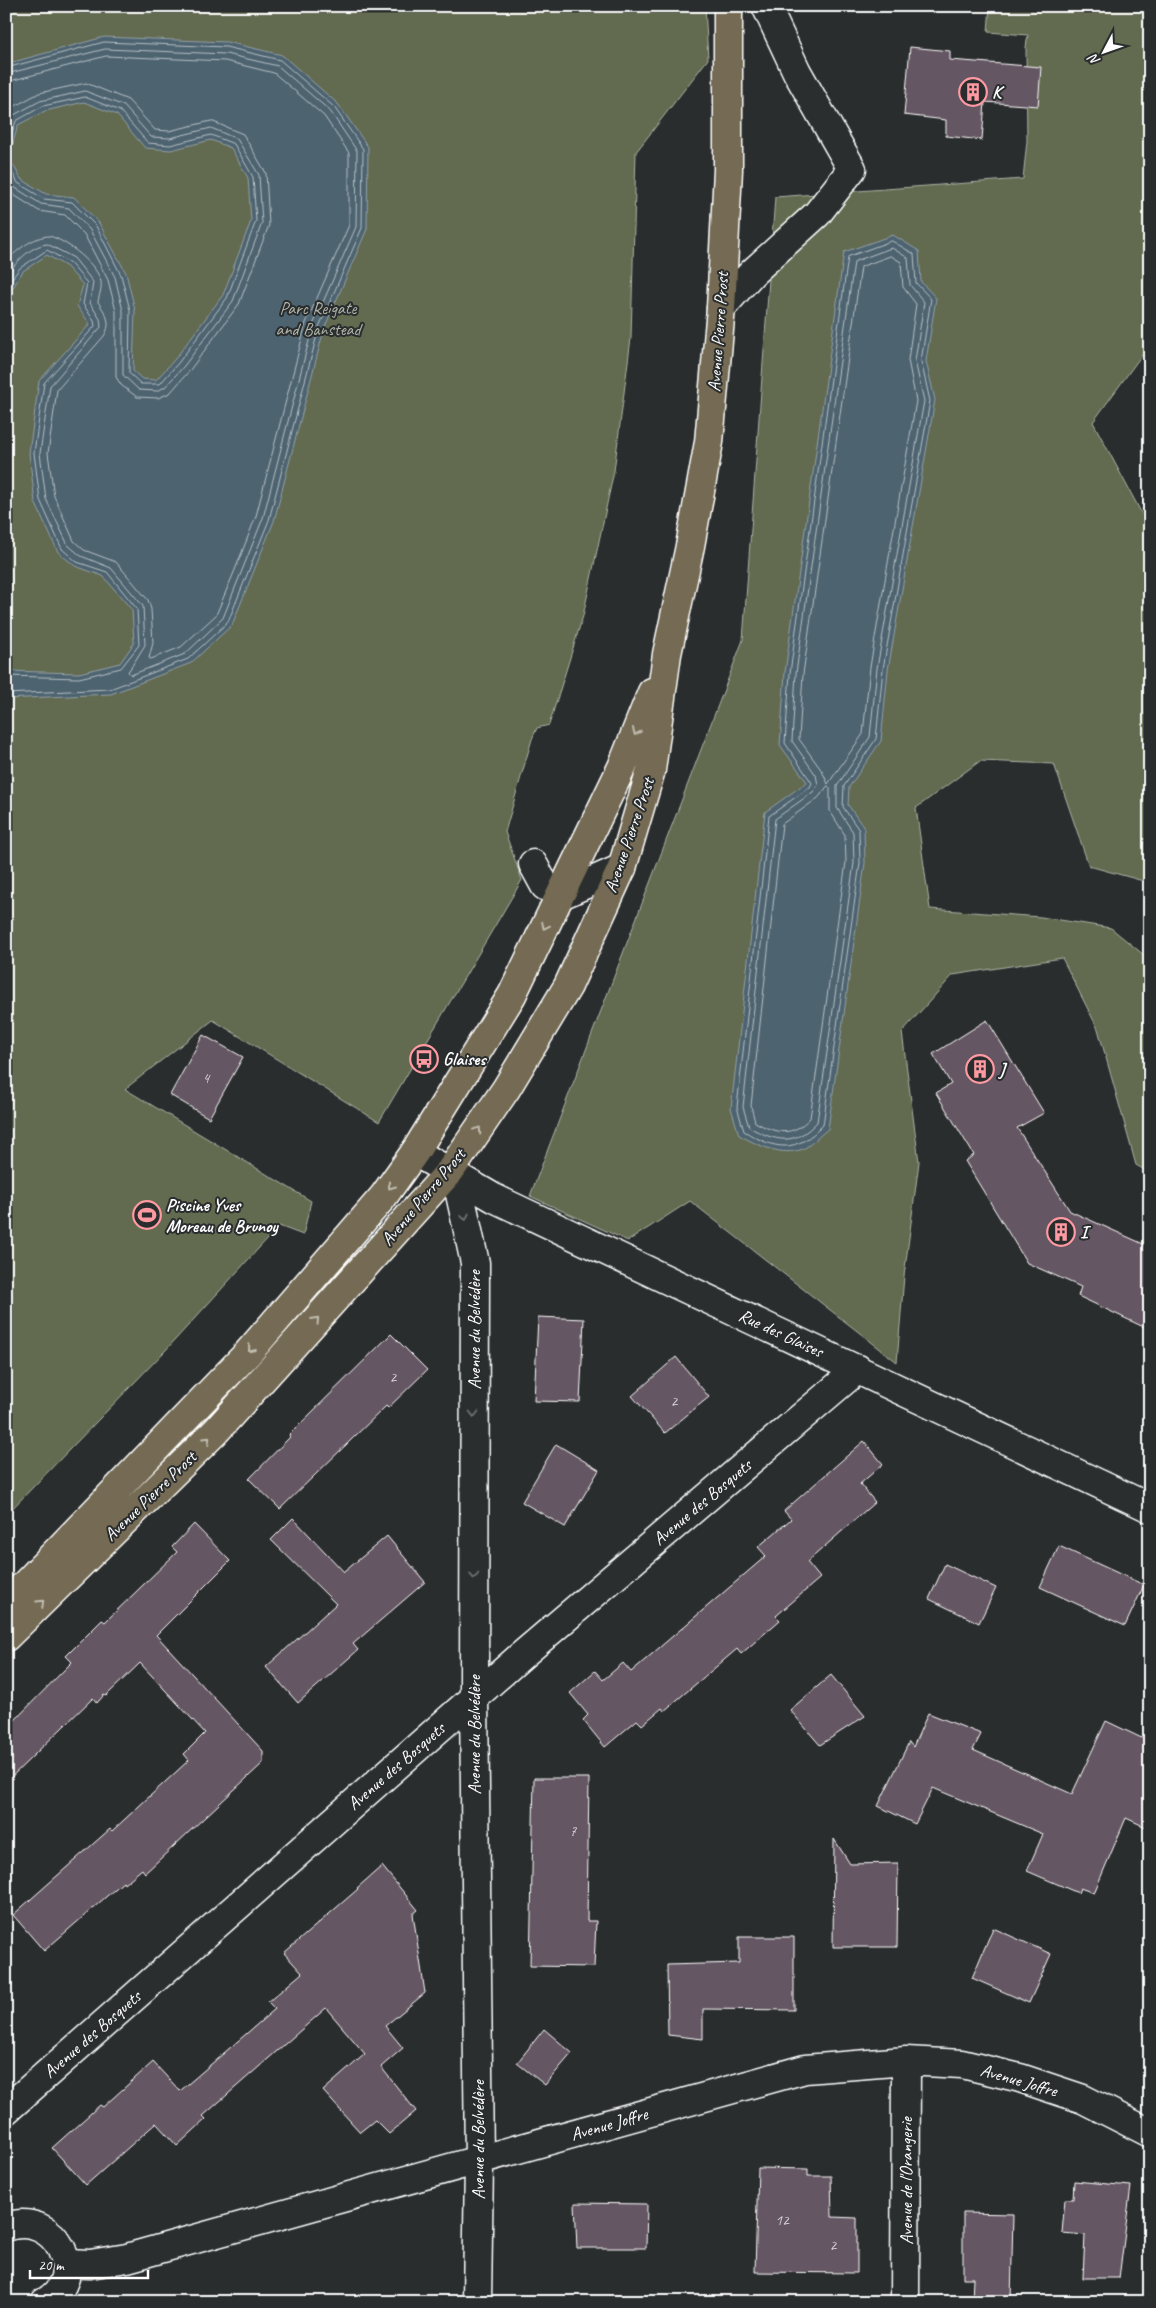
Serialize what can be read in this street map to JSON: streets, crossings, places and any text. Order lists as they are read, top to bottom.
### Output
{
  "streets": {
    "main road": ["Avenue Pierre Prost"],
    "street": [
      "Avenue du Belvédère",
      "Rue des Glaises",
      "Avenue des Bosquets",
      "Avenue Joffre",
      "Avenue de l'Orangerie"
    ]
  },
  "crossings": [
    ["Avenue Pierre Prost", "Avenue du Belvédère"],
    ["Avenue Pierre Prost", "Rue des Glaises"],
    ["Avenue du Belvédère", "Rue des Glaises"],
    ["Avenue du Belvédère", "Avenue des Bosquets"],
    ["Avenue du Belvédère", "Avenue Joffre"],
    ["Rue des Glaises", "Avenue des Bosquets"],
    ["Avenue Joffre", "Avenue de l'Orangerie"]
  ],
  "one_way": ["Avenue du Belvédère"],
  "parks": ["Parc Reigate and Banstead"],
  "places": {
    "building": ["K", "J", "I"],
    "bus stop": ["Glaises"],
    "sports": ["Piscine Yves Moreau de Brunoy"]
  },
  "house_numbers": [
    "4",
    "2",
    "2",
    "7",
    "12",
    "2"
  ],
  "scale_bar": "20 m",
  "north": "bottom left"
}
